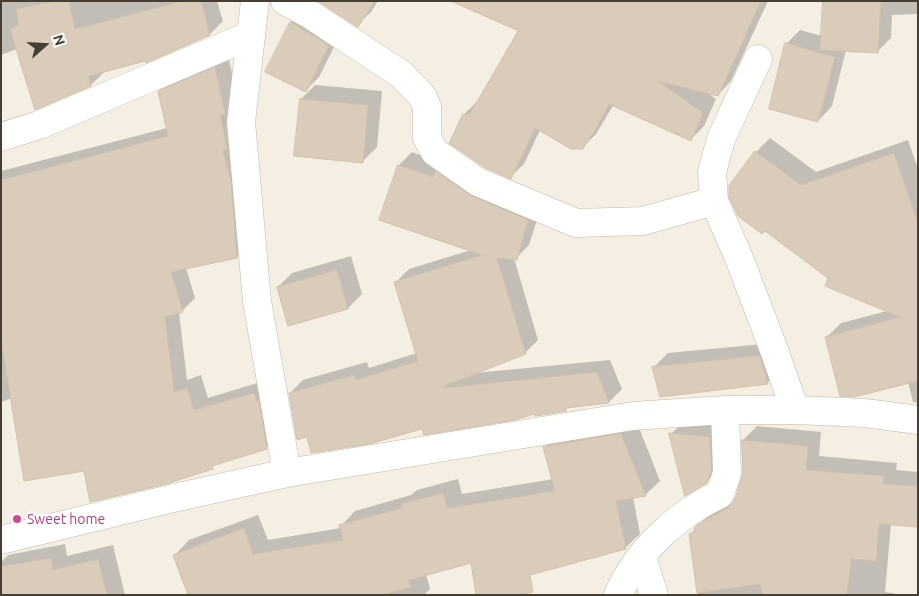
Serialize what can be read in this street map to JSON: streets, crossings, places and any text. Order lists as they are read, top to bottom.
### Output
{
  "places": ["Sweet home"],
  "north": "right"
}
